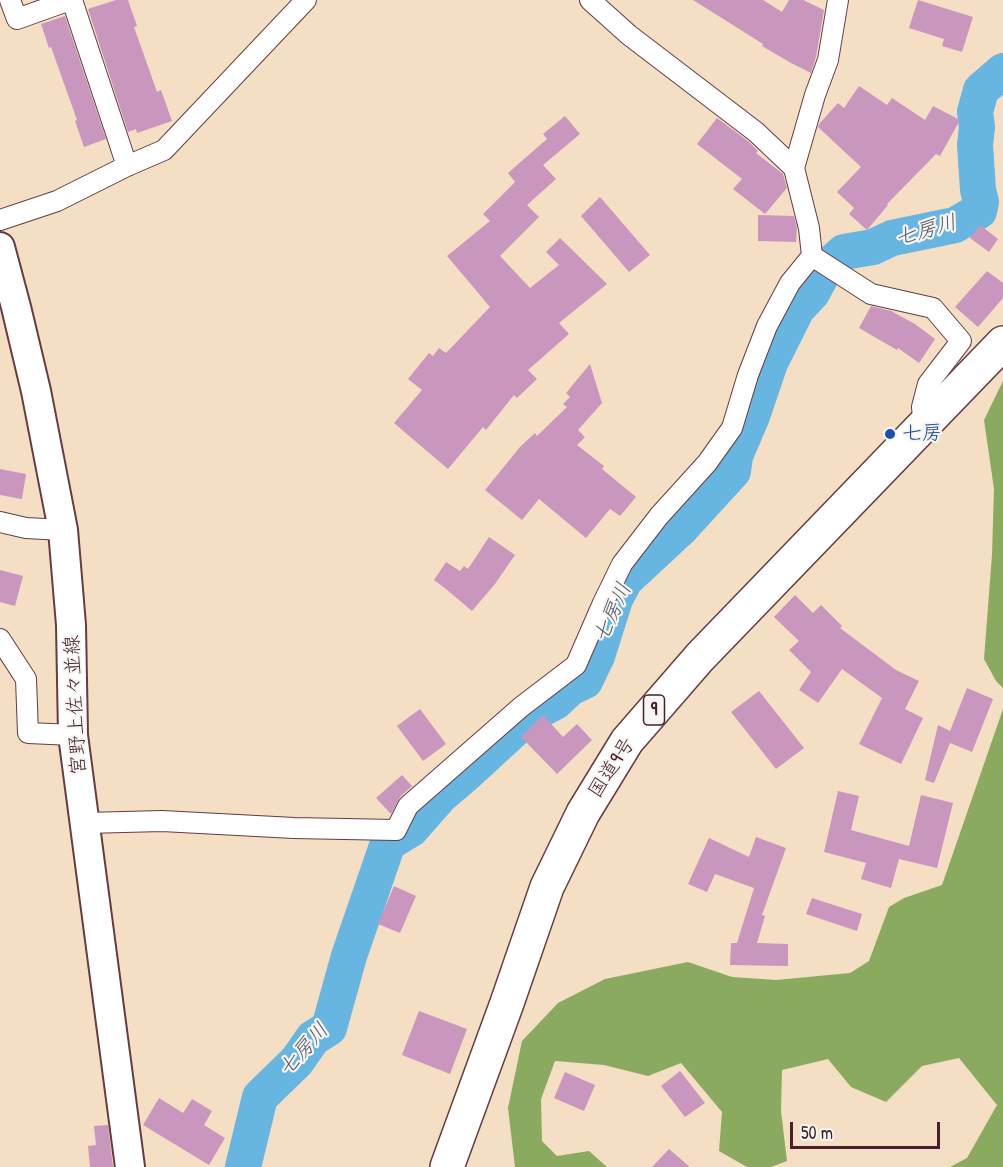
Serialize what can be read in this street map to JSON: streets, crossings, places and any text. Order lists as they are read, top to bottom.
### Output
{
  "streets": {
    "highway": ["9", "国道9号"],
    "main road": ["宮野上佐々並線"]
  },
  "water": ["七房川"],
  "places": ["七房"],
  "scale_bar": "50 m"
}
